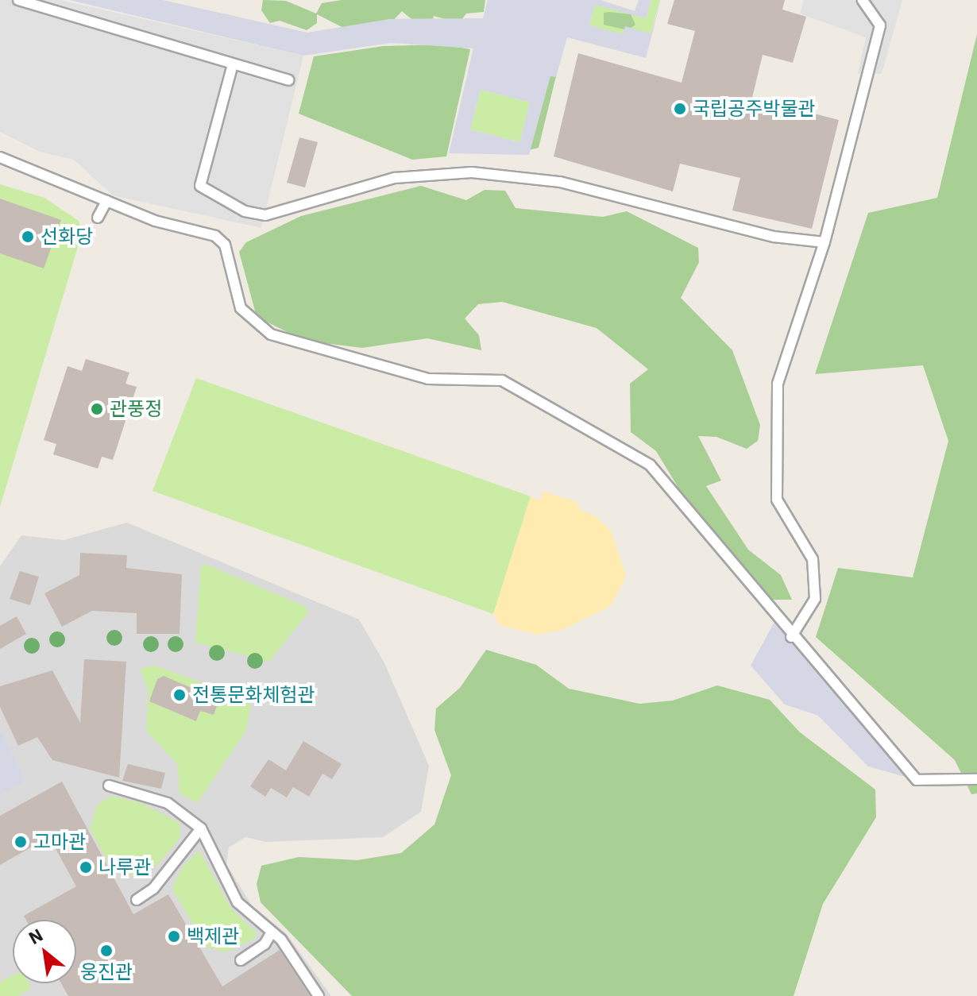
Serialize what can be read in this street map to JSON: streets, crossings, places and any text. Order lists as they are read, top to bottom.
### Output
{
  "places": [
    "국립공주박물관",
    "선화당",
    "관풍정",
    "전통문화체험관",
    "고마관",
    "나루관",
    "백제관",
    "웅진관"
  ],
  "north": "top left"
}
